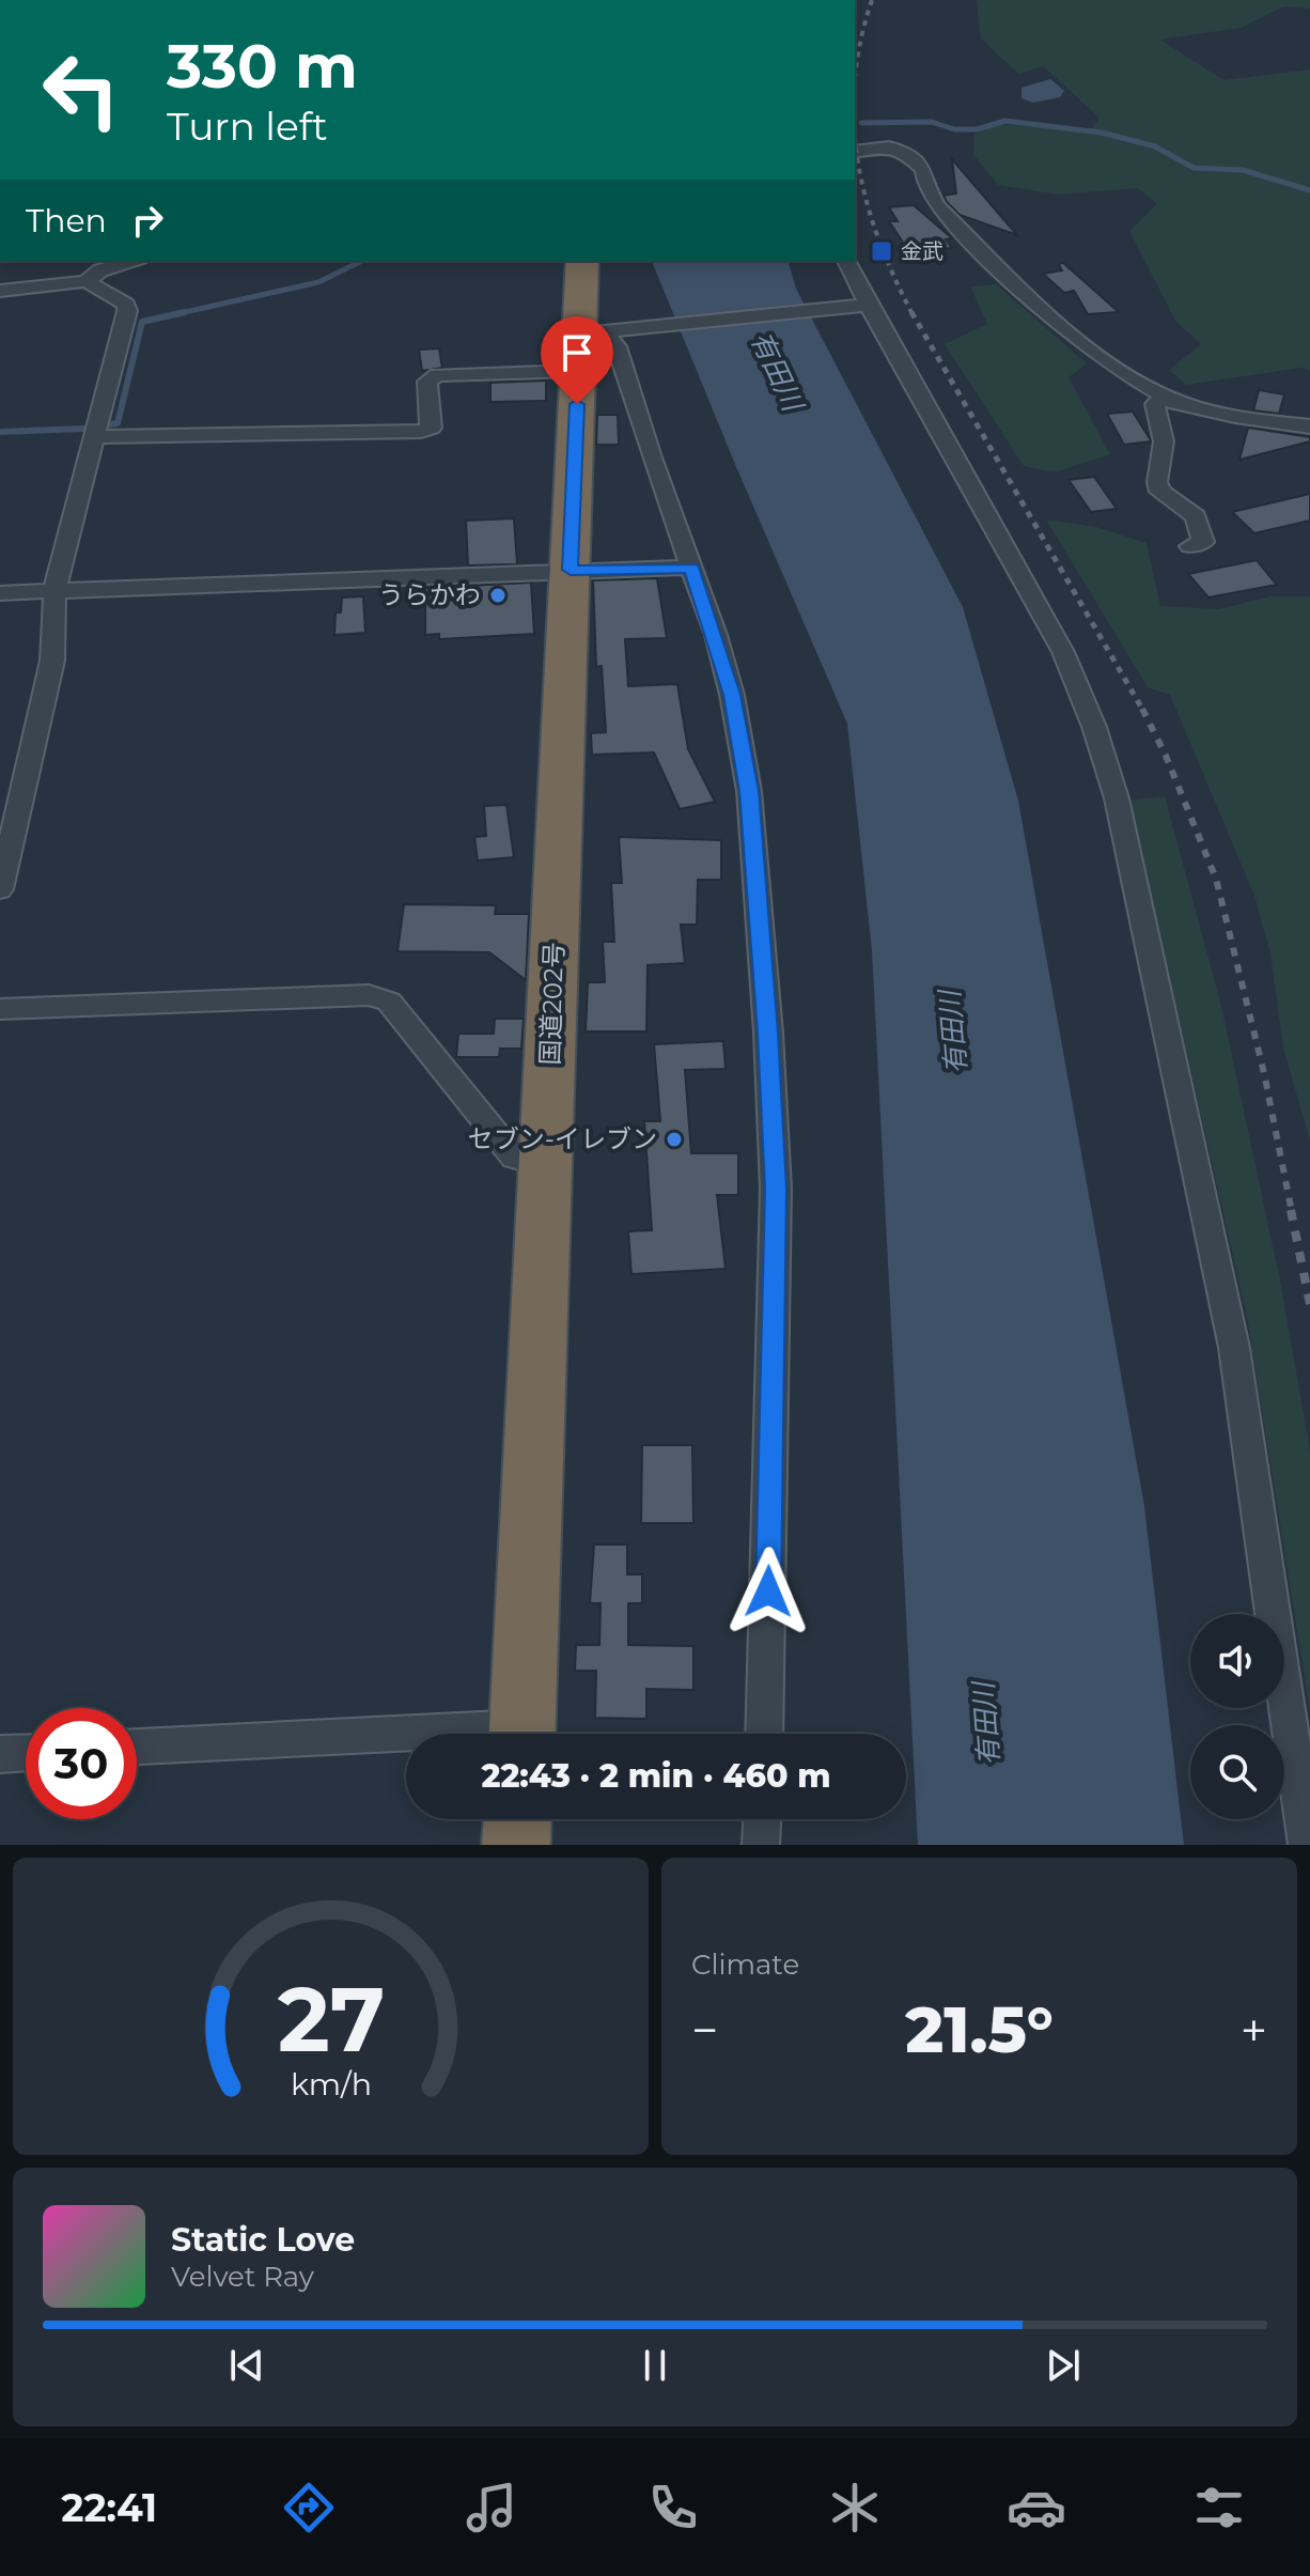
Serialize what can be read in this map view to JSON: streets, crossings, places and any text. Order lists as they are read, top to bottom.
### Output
{
  "streets": {
    "highway": ["国道202号"]
  },
  "water": ["有田川"],
  "places": {
    "transit": ["金武"],
    "other": ["うらかわ", "セブン-イレブン"]
  },
  "page": {
    "turn": ["330 m", "Turn left"],
    "then": "Then",
    "limit": "30",
    "trip": "22:43 · 2 min · 460 m",
    "tile": "Climate",
    "heat": ["−", "21.5°", "+"],
    "song": ["Static Love", "Velvet Ray"],
    "tabs": "22:41",
    "gauge": ["27", "km/h"]
  }
}
